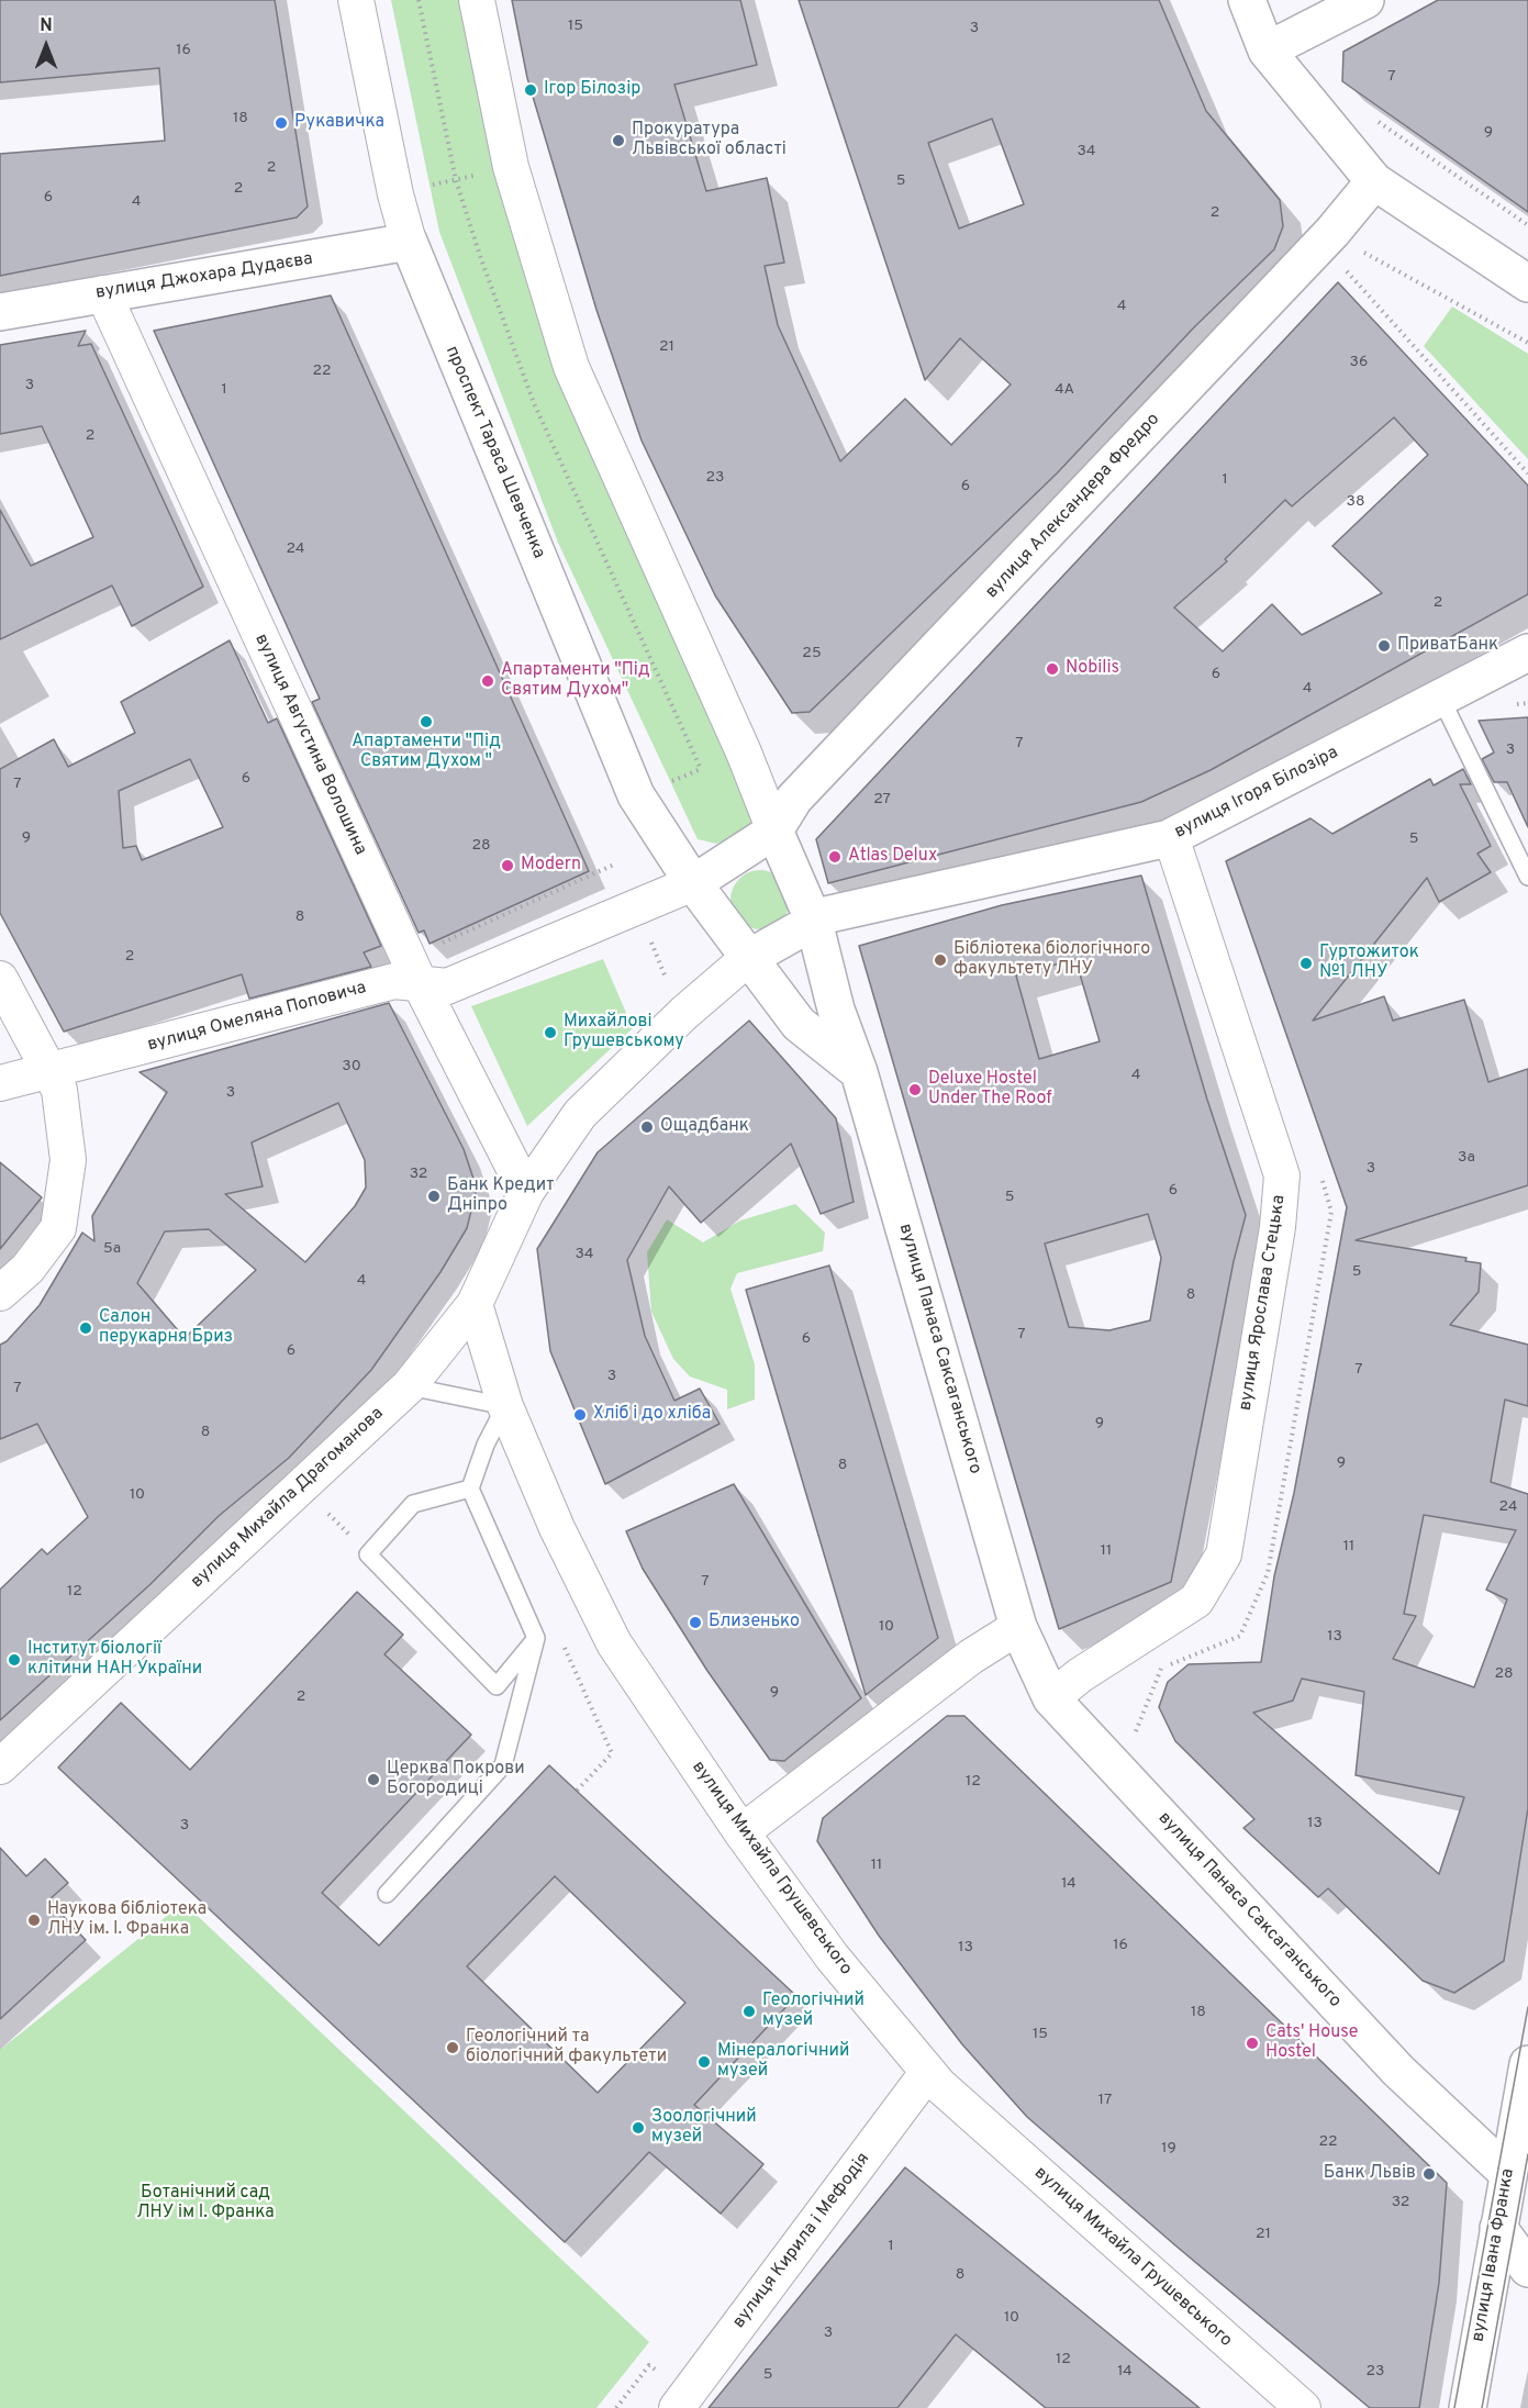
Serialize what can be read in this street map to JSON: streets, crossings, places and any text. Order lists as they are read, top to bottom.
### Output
{
  "streets": {
    "street": [
      "вулиця Джохара Дудаєва",
      "проспект Тараса Шевченка",
      "вулиця Александера Фредро",
      "вулиця Августина Волошина",
      "вулиця Ігоря Білозіра",
      "вулиця Омеляна Поповича",
      "вулиця Ярослава Стецька",
      "вулиця Панаса Саксаганського",
      "вулиця Михайла Драгоманова",
      "вулиця Михайла Грушевського",
      "вулиця Кирила і Мефодія",
      "вулиця Івана Франка"
    ]
  },
  "crossings": [
    ["вулиця Джохара Дудаєва", "проспект Тараса Шевченка"],
    ["вулиця Джохара Дудаєва", "вулиця Августина Волошина"],
    ["проспект Тараса Шевченка", "вулиця Омеляна Поповича"],
    ["вулиця Августина Волошина", "вулиця Омеляна Поповича"],
    ["вулиця Августина Волошина", "вулиця Михайла Драгоманова"],
    ["вулиця Ігоря Білозіра", "вулиця Ярослава Стецька"],
    ["вулиця Ігоря Білозіра", "вулиця Панаса Саксаганського"],
    ["вулиця Ярослава Стецька", "вулиця Панаса Саксаганського"],
    ["вулиця Панаса Саксаганського", "вулиця Івана Франка"],
    ["вулиця Михайла Драгоманова", "вулиця Михайла Грушевського"],
    ["вулиця Михайла Грушевського", "вулиця Кирила і Мефодія"]
  ],
  "parks": ["Ботанічний сад ЛНУ ім І. Франка"],
  "places": [
    "Ігор Білозір",
    "Рукавичка",
    "Прокуратура Львівської області",
    "ПриватБанк",
    "Nobilis",
    "Апартаменти \"Під Святим Духом\"",
    "Апартаменти \"Під Святим Духом \"",
    "Atlas Delux",
    "Modern",
    "Бібліотека біологічного факультету ЛНУ",
    "Гуртожиток №1 ЛНУ",
    "Михайлові Грушевському",
    "Deluxe Hostel Under The Roof",
    "Ощадбанк",
    "Банк Кредит Дніпро",
    "Салон перукарня Бриз",
    "Хліб і до хліба",
    "Близенько",
    "Інститут біології клітини НАН України",
    "Церква Покрови Богородиці",
    "Наукова бібліотека ЛНУ ім. І. Франка",
    "Геологічний музей",
    "Cats' House Hostel",
    "Геологічний та біологічний факультети",
    "Мінералогічний музей",
    "Зоологічний музей",
    "Банк Львів"
  ],
  "house_numbers": [
    "15",
    "3",
    "16",
    "7",
    "18",
    "9",
    "34",
    "2",
    "5",
    "2",
    "6",
    "4",
    "2",
    "4",
    "21",
    "36",
    "22",
    "3",
    "1",
    "4А",
    "2",
    "23",
    "1",
    "6",
    "38",
    "24",
    "2",
    "25",
    "6",
    "4",
    "7",
    "3",
    "6",
    "7",
    "27",
    "9",
    "5",
    "28",
    "8",
    "2",
    "30",
    "4",
    "3",
    "3а",
    "3",
    "32",
    "6",
    "5",
    "5а",
    "34",
    "5",
    "4",
    "8",
    "7",
    "6",
    "6",
    "7",
    "3",
    "7",
    "9",
    "8",
    "9",
    "8",
    "10",
    "24",
    "11",
    "11",
    "7",
    "12",
    "10",
    "13",
    "28",
    "9",
    "2",
    "12",
    "13",
    "3",
    "11",
    "14",
    "16",
    "13",
    "18",
    "15",
    "17",
    "22",
    "19",
    "32",
    "21",
    "1",
    "8",
    "10",
    "3",
    "12",
    "14",
    "23",
    "5"
  ],
  "north": "top"
}
